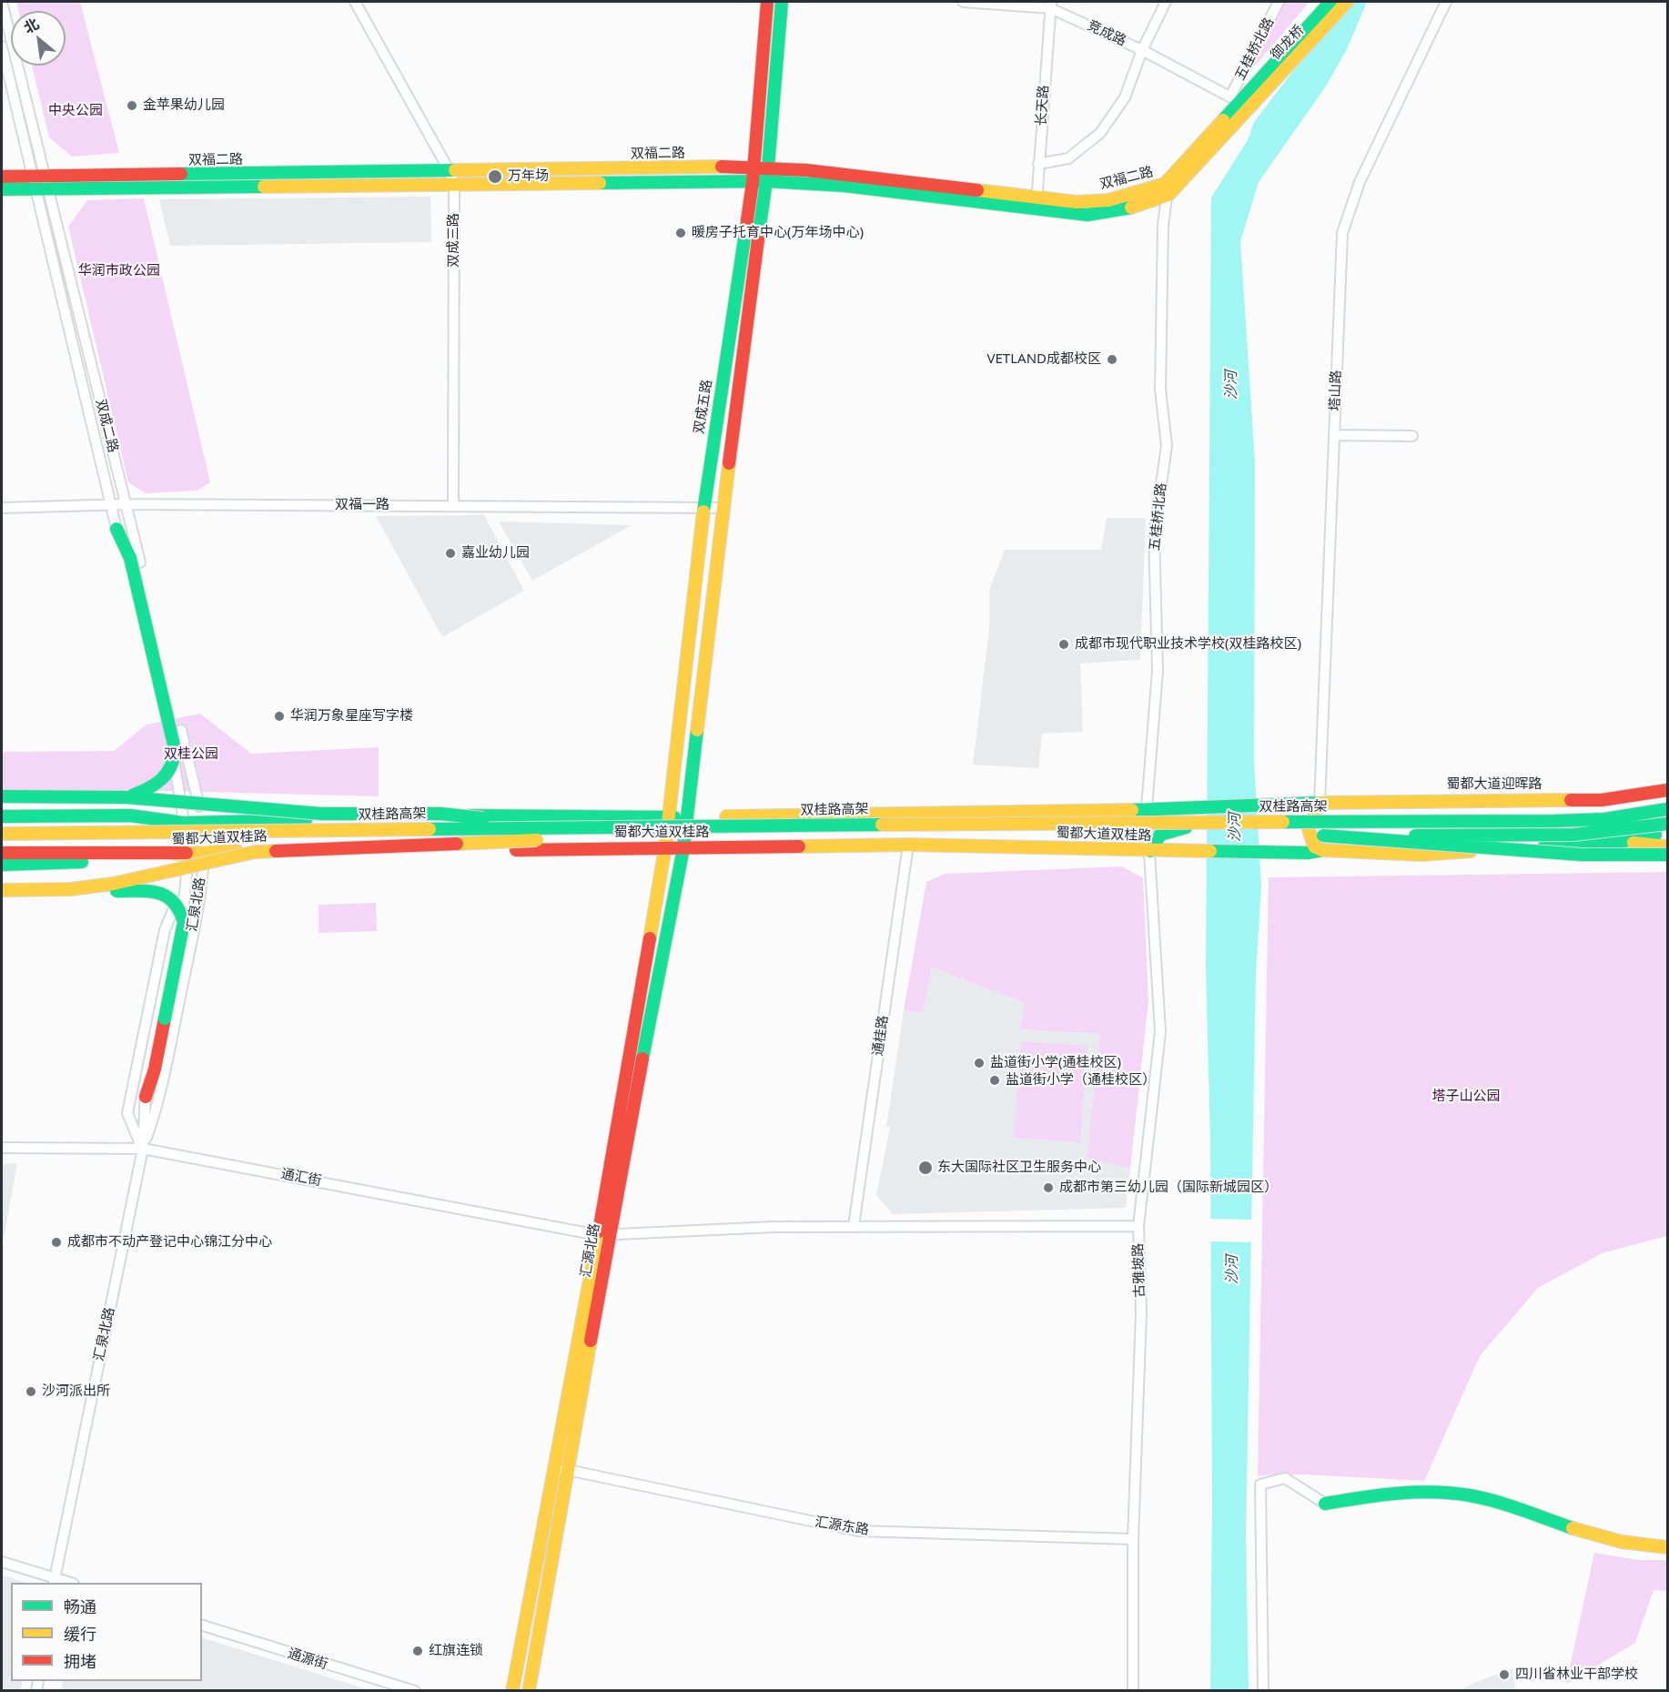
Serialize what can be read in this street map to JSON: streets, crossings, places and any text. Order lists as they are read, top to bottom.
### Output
{
  "streets": {
    "main road": [
      "御龙桥",
      "双福二路",
      "双成五路",
      "蜀都大道迎晖路",
      "双桂路高架",
      "蜀都大道双桂路",
      "汇源北路"
    ],
    "street": [
      "竞成路",
      "五桂桥北路",
      "长天路",
      "双成三路",
      "塔山路",
      "双成二路",
      "双福一路",
      "汇泉北路",
      "通桂路",
      "通汇街",
      "古雅坡路",
      "汇源东路",
      "通源街"
    ]
  },
  "crossings": [
    ["竞成路", "御龙桥"],
    ["竞成路", "五桂桥北路"],
    ["竞成路", "长天路"],
    ["竞成路", "双福二路"],
    ["御龙桥", "五桂桥北路"],
    ["御龙桥", "双福二路"],
    ["五桂桥北路", "双福二路"],
    ["五桂桥北路", "蜀都大道双桂路"],
    ["五桂桥北路", "古雅坡路"],
    ["长天路", "双福二路"],
    ["双福二路", "双成三路"],
    ["双福二路", "双成五路"],
    ["双福二路", "双成二路"],
    ["双成三路", "双福一路"],
    ["塔山路", "蜀都大道迎晖路"],
    ["塔山路", "蜀都大道双桂路"],
    ["双成五路", "双福一路"],
    ["双成五路", "蜀都大道双桂路"],
    ["双成五路", "汇源北路"],
    ["双成二路", "双福一路"],
    ["双成二路", "蜀都大道双桂路"],
    ["双成二路", "汇泉北路"],
    ["蜀都大道迎晖路", "蜀都大道双桂路"],
    ["蜀都大道双桂路", "汇泉北路"],
    ["蜀都大道双桂路", "通桂路"],
    ["蜀都大道双桂路", "汇源北路"],
    ["蜀都大道双桂路", "古雅坡路"],
    ["汇泉北路", "通汇街"],
    ["通桂路", "通汇街"],
    ["通汇街", "汇源北路"],
    ["通汇街", "古雅坡路"],
    ["汇源北路", "汇源东路"],
    ["古雅坡路", "汇源东路"]
  ],
  "water": ["沙河"],
  "parks": [
    "中央公园",
    "华润市政公园",
    "双桂公园",
    "塔子山公园"
  ],
  "places": [
    "金苹果幼儿园",
    "万年场",
    "暖房子托育中心(万年场中心)",
    "VETLAND成都校区",
    "嘉业幼儿园",
    "成都市现代职业技术学校(双桂路校区)",
    "华润万象星座写字楼",
    "盐道街小学(通桂校区)",
    "盐道街小学（通桂校区）",
    "东大国际社区卫生服务中心",
    "成都市第三幼儿园（国际新城园区）",
    "成都市不动产登记中心锦江分中心",
    "沙河派出所",
    "红旗连锁",
    "四川省林业干部学校"
  ],
  "legend": ["畅通", "缓行", "拥堵"],
  "north": "top left"
}
